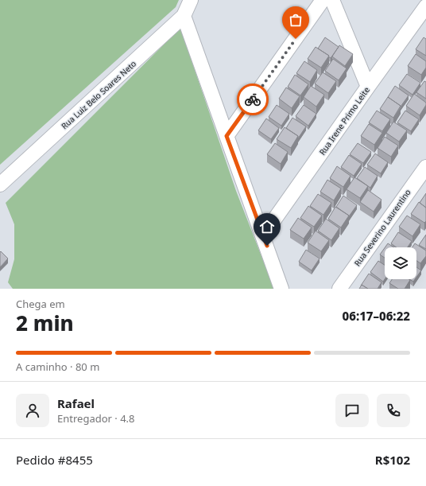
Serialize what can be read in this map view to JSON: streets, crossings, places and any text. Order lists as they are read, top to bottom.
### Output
{
  "streets": {
    "street": ["Rua Luiz Belo Soares Neto", "Rua Irene Primo Leite", "Rua Severino Laurentino"]
  },
  "page": {
    "heading": ["2 min", "Chega em", "06:17–06:22"],
    "panel": [
      "Rafael",
      "Entregador · 4.8",
      "Pedido #8455",
      "R$102"
    ],
    "bar": "A caminho · 80 m"
  }
}
